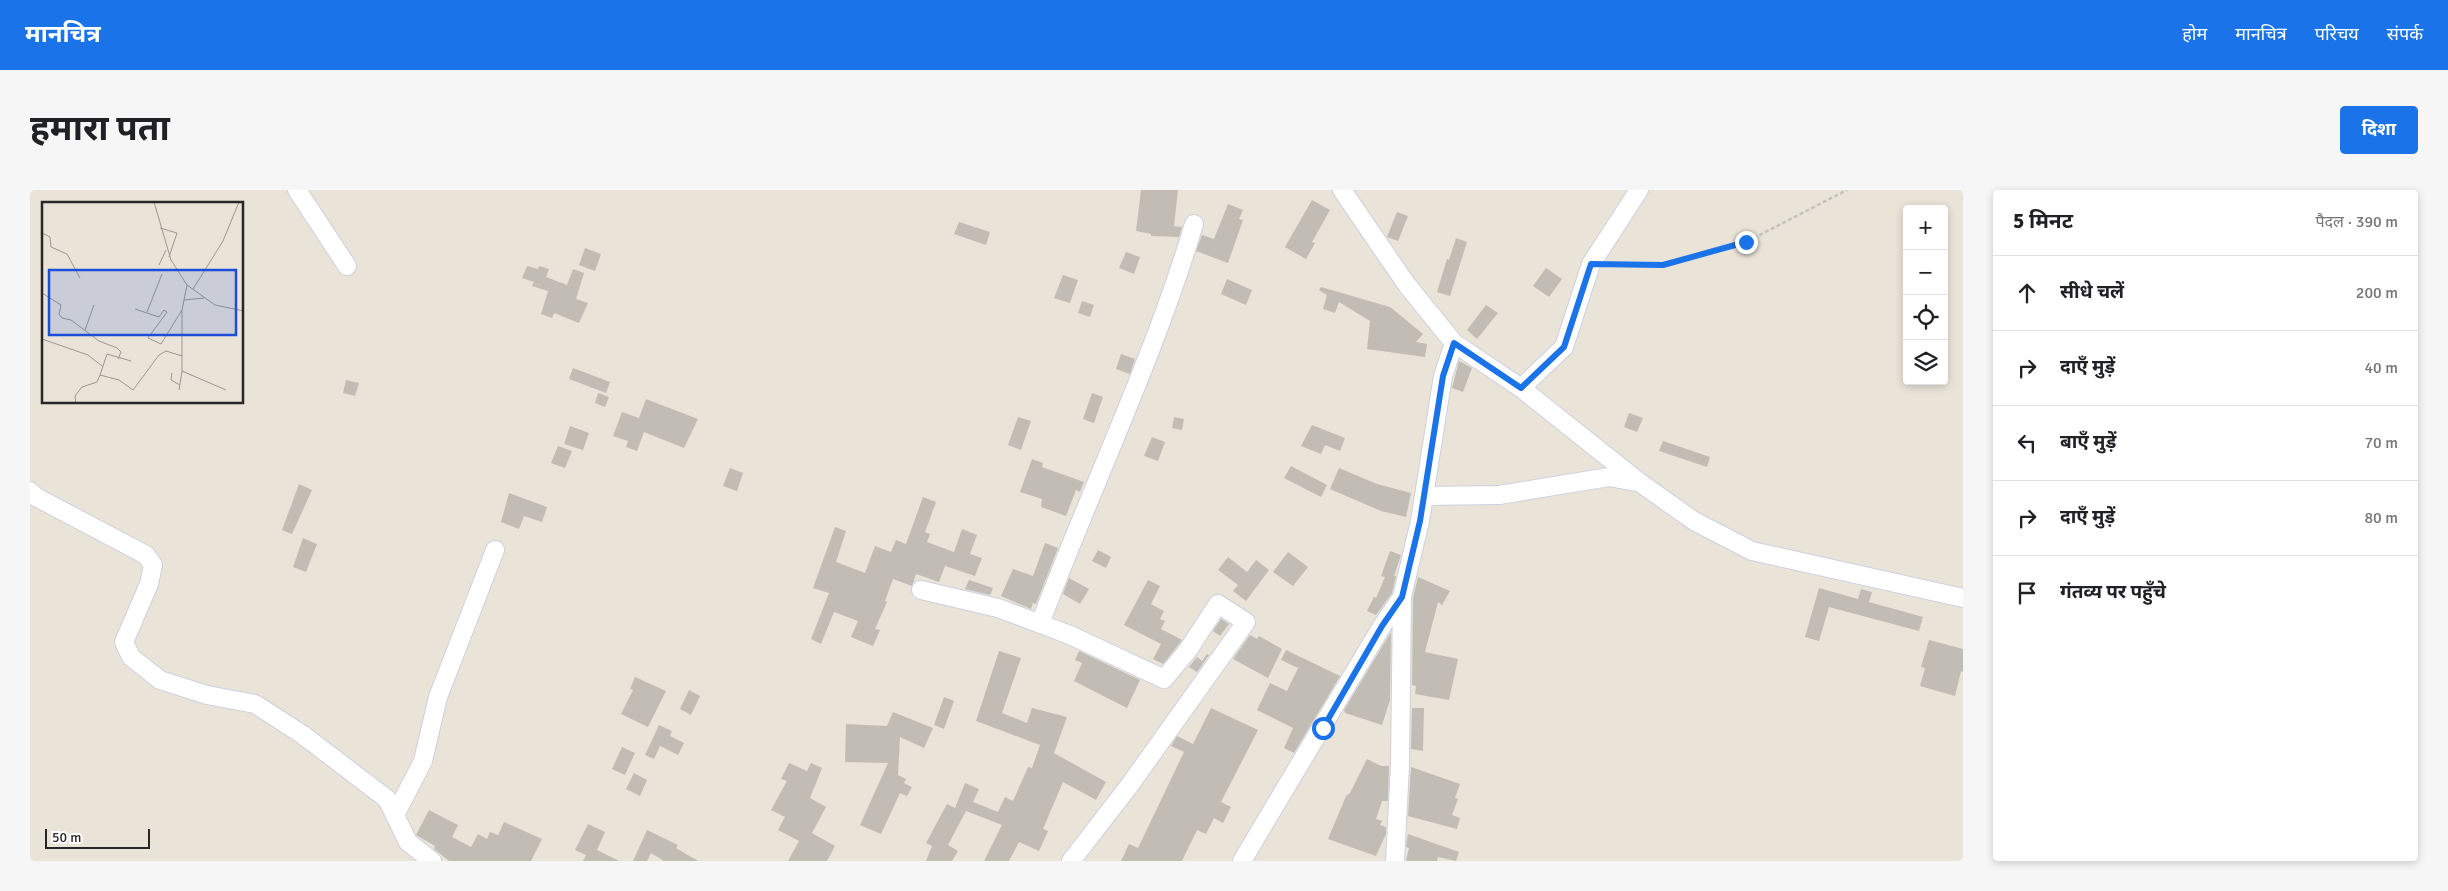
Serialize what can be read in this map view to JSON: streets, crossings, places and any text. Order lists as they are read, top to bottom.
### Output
{
  "scale_bar": "50 m",
  "page": {
    "header": "मानचित्र",
    "nav": [
      "होम",
      "मानचित्र",
      "परिचय",
      "संपर्क"
    ],
    "buttons": "दिशा",
    "title": "हमारा पता",
    "heading": ["5 मिनट", "पैदल · 390 m"],
    "map_buttons": ["+", "−"],
    "list": [
      ["सीधे चलें", "200 m"],
      ["दाएँ मुड़ें", "40 m"],
      ["बाएँ मुड़ें", "70 m"],
      ["दाएँ मुड़ें", "80 m"],
      "गंतव्य पर पहुँचे"
    ],
    "scale": "50 m"
  }
}
